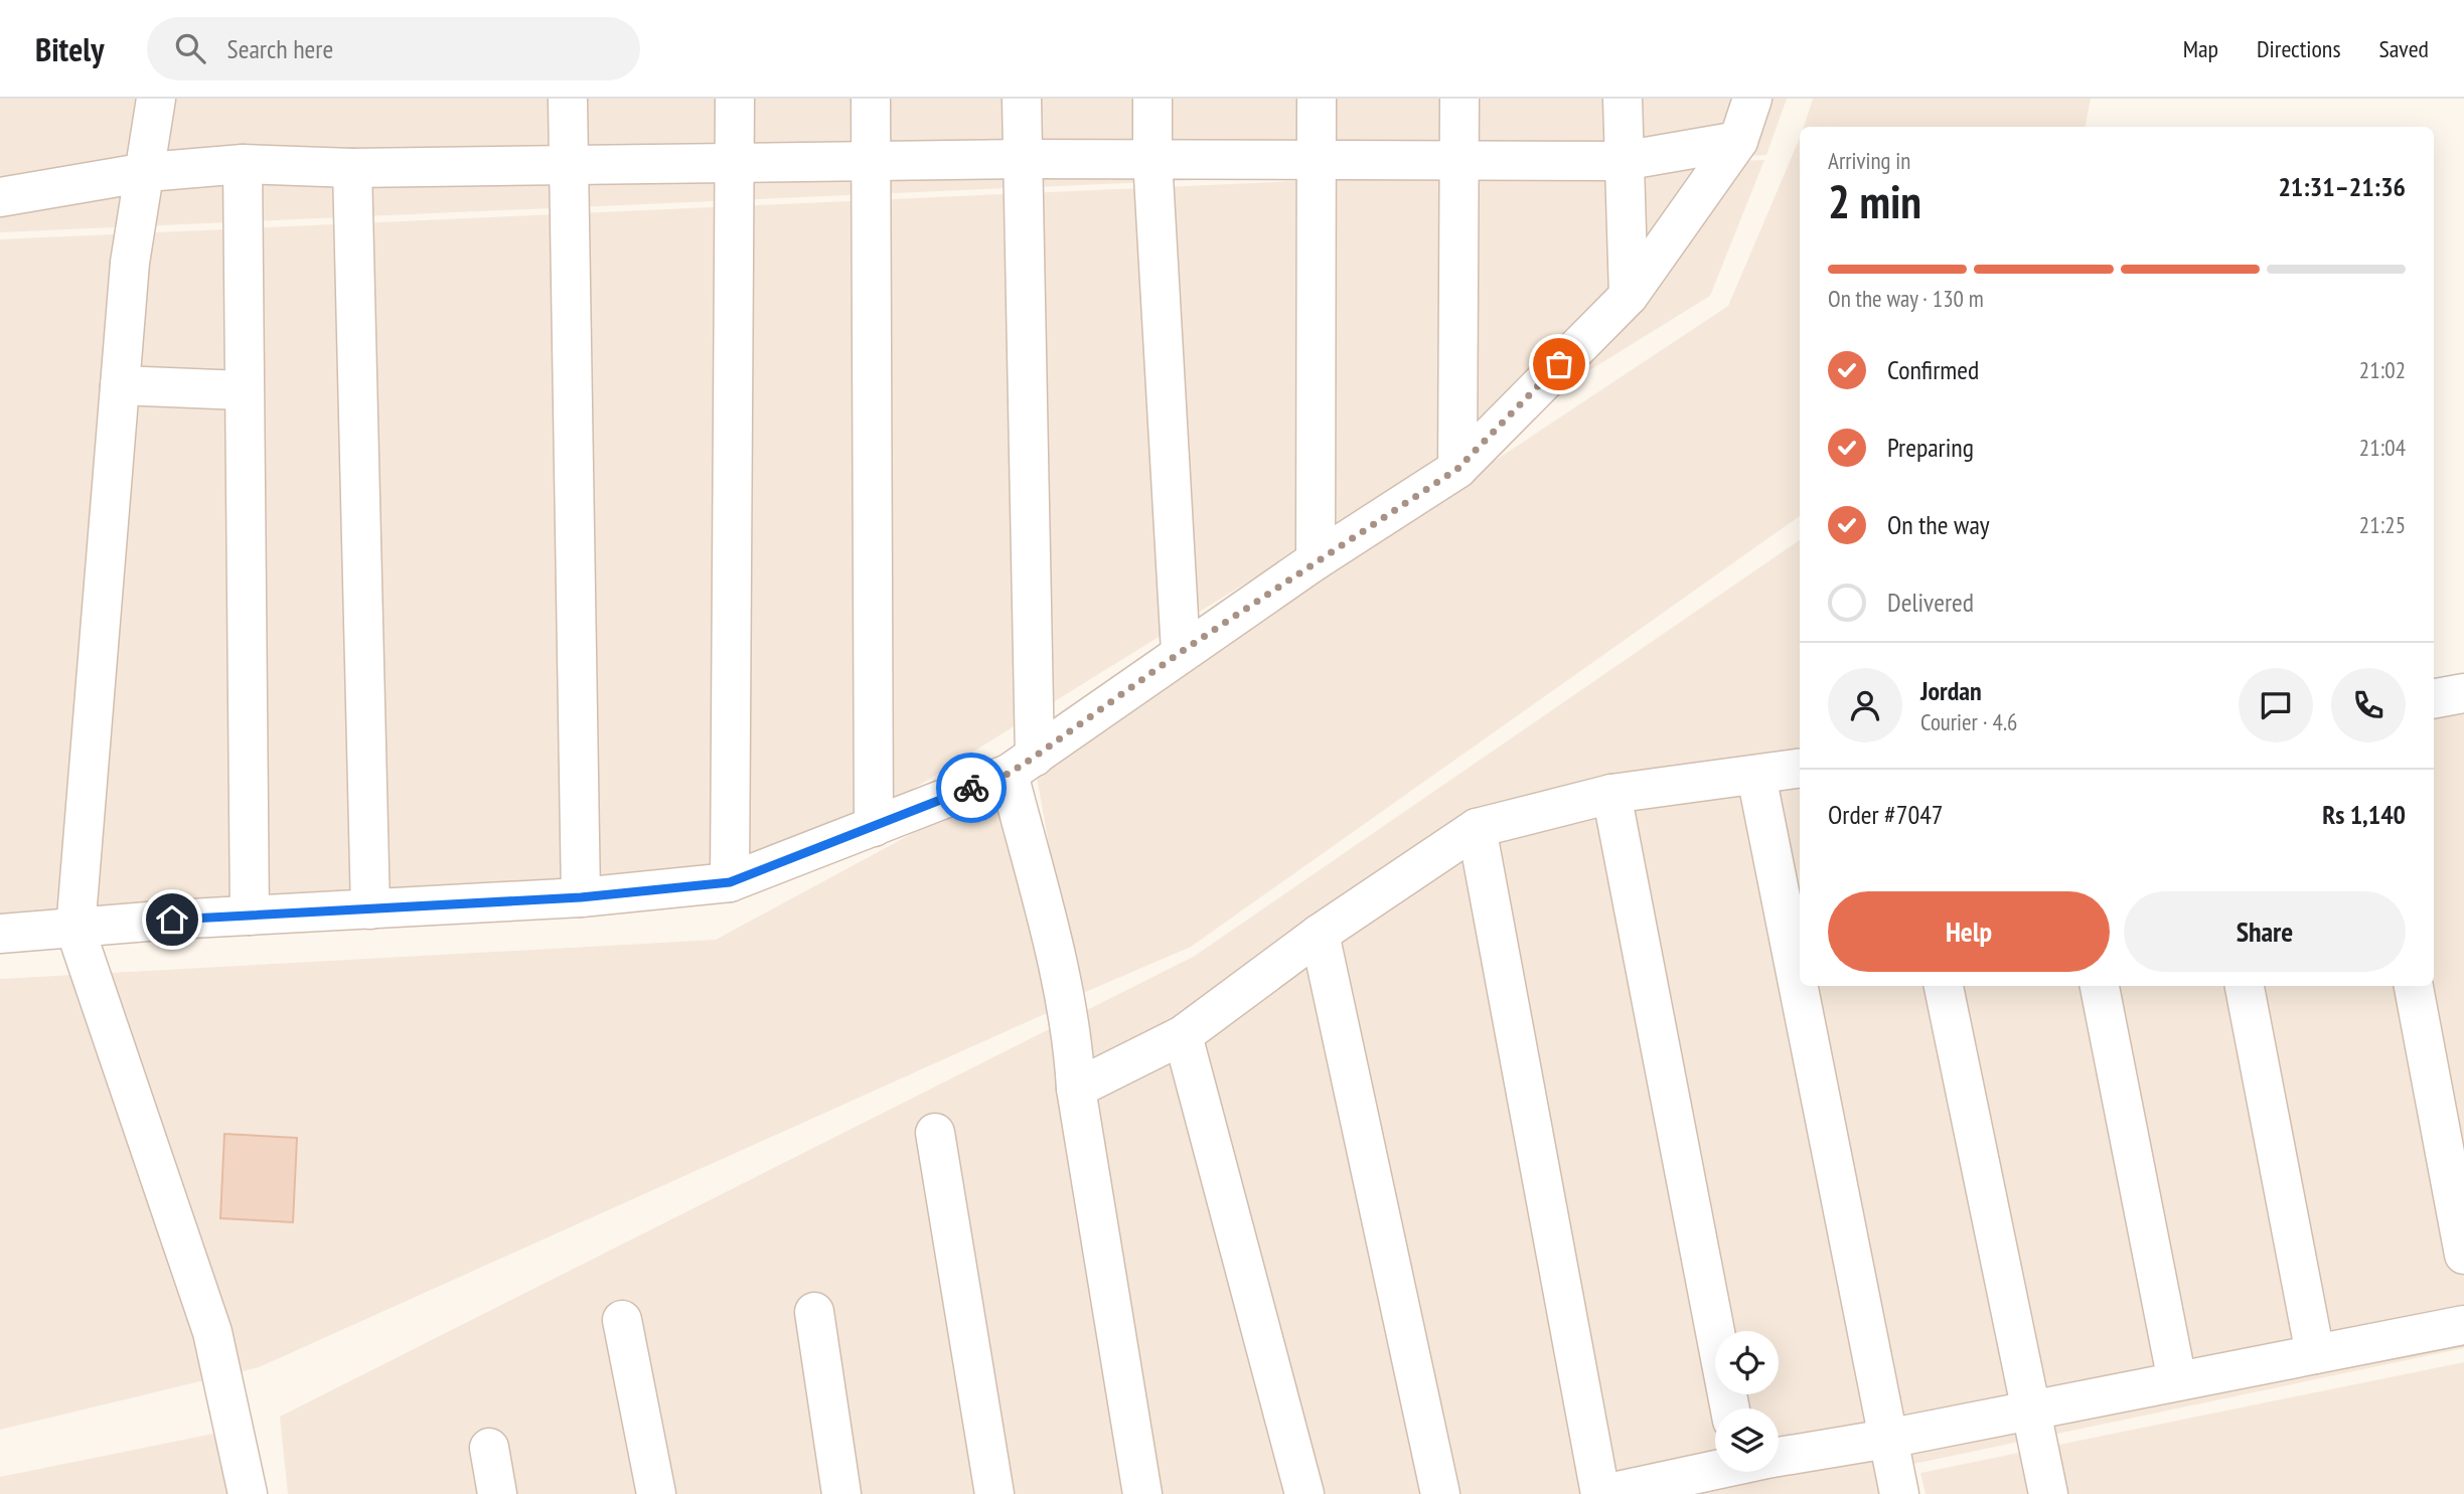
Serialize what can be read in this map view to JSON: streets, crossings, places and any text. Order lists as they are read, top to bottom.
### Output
{
  "page": {
    "header": "Bitely",
    "search": "Search here",
    "nav": ["Map", "Directions", "Saved"],
    "heading": ["2 min", "Arriving in", "21:31–21:36"],
    "panel": [
      "Jordan",
      "Courier · 4.6",
      "Order #7047",
      "Rs 1,140"
    ],
    "bar": "On the way · 130 m",
    "list": [
      ["Confirmed", "21:02"],
      ["Preparing", "21:04"],
      ["On the way", "21:25"],
      "Delivered"
    ],
    "buttons": ["Help", "Share"]
  }
}
